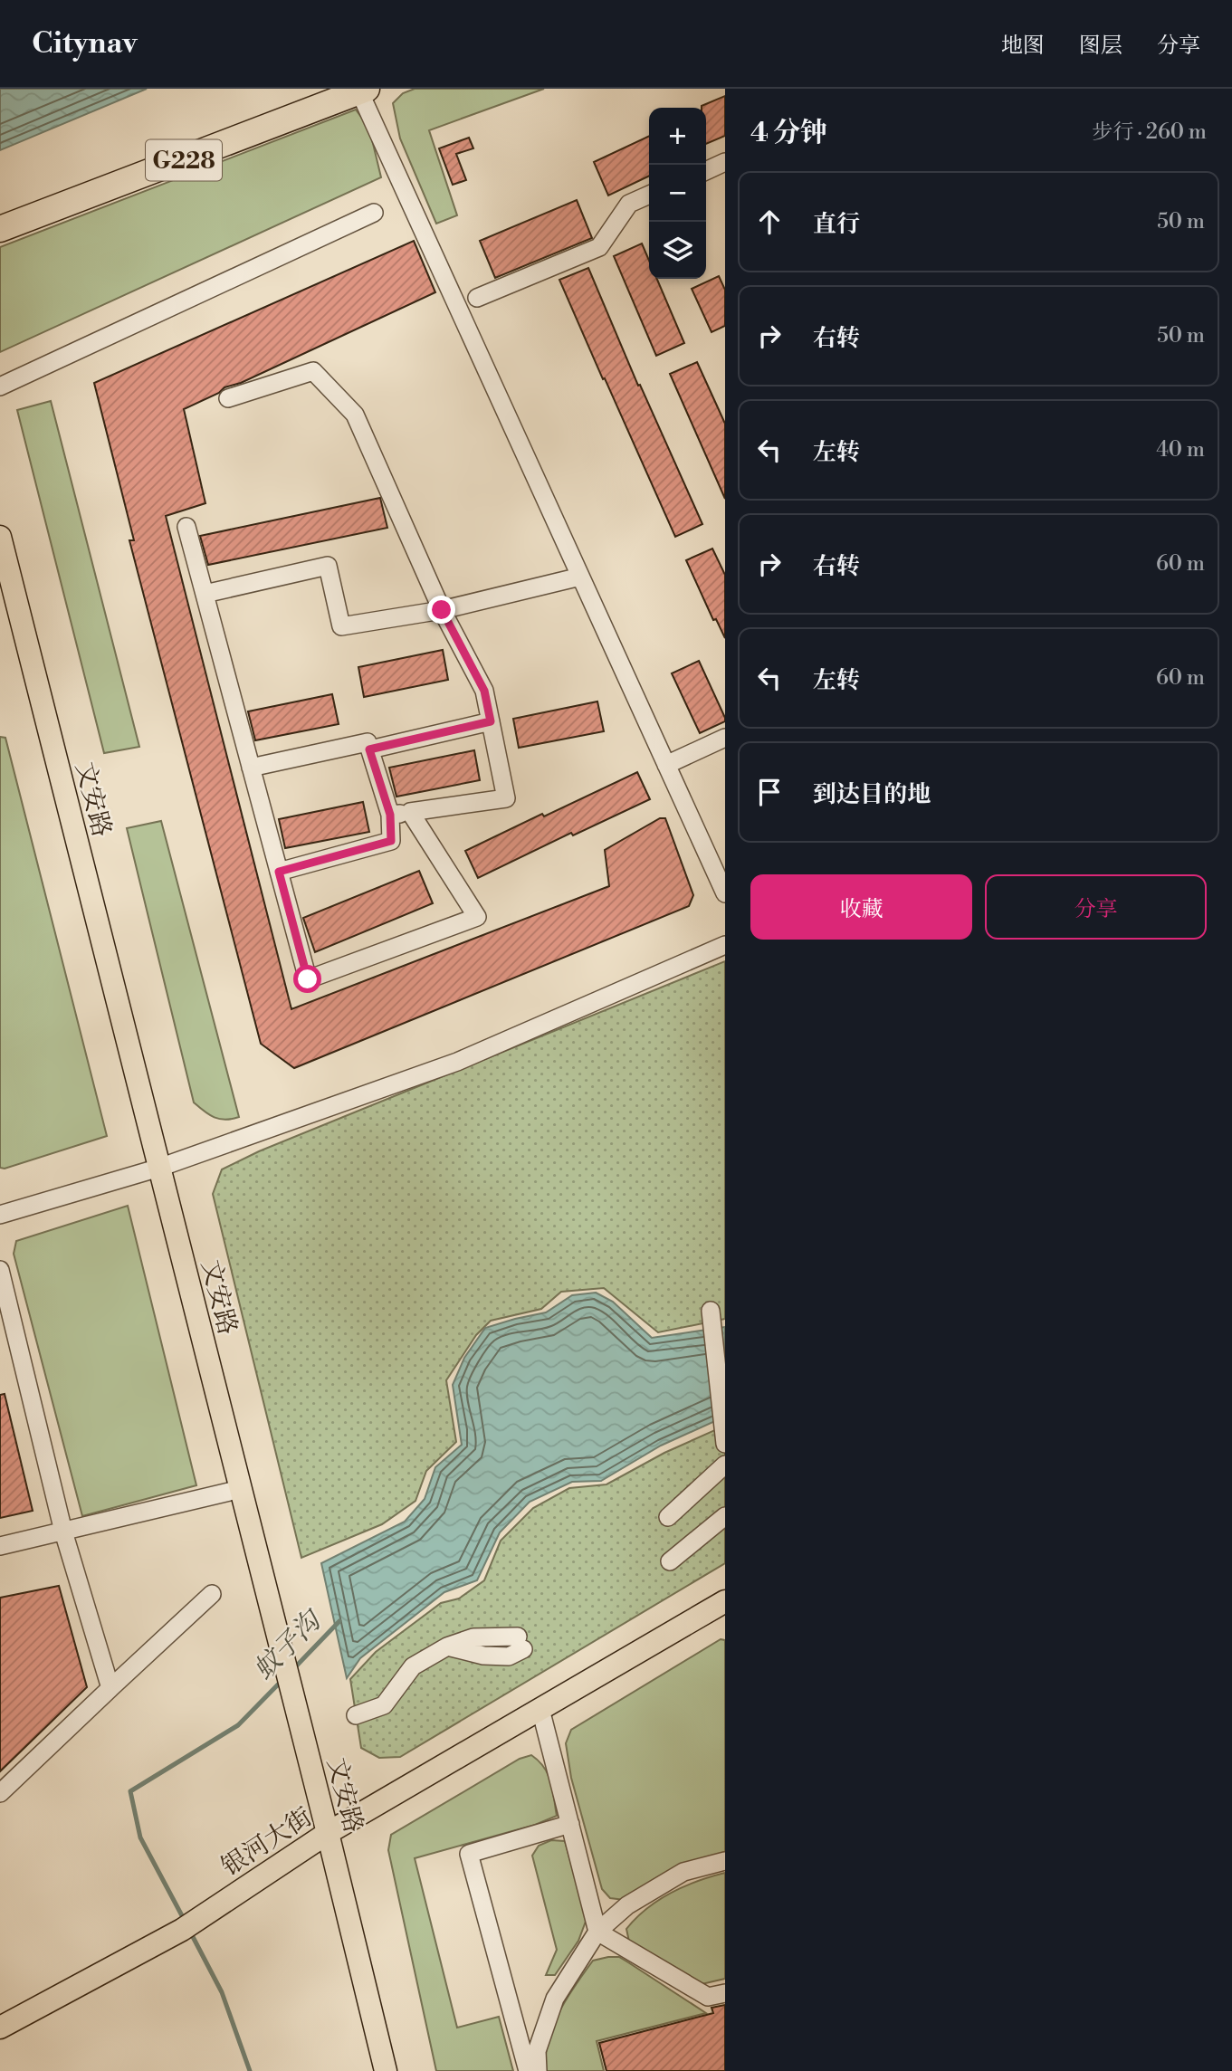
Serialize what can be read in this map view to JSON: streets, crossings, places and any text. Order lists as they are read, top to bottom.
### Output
{
  "streets": {
    "highway": ["G228"],
    "main road": ["文安路", "银河大街"]
  },
  "crossings": [
    ["文安路", "银河大街"]
  ],
  "water": ["蚊子沟"],
  "page": {
    "header": "Citynav",
    "nav": ["地图", "图层", "分享"],
    "heading": ["4 分钟", "步行 · 260 m"],
    "map_buttons": ["+", "−"],
    "list": [
      ["直行", "50 m"],
      ["右转", "50 m"],
      ["左转", "40 m"],
      ["右转", "60 m"],
      ["左转", "60 m"],
      "到达目的地"
    ],
    "buttons": ["收藏", "分享"]
  }
}
